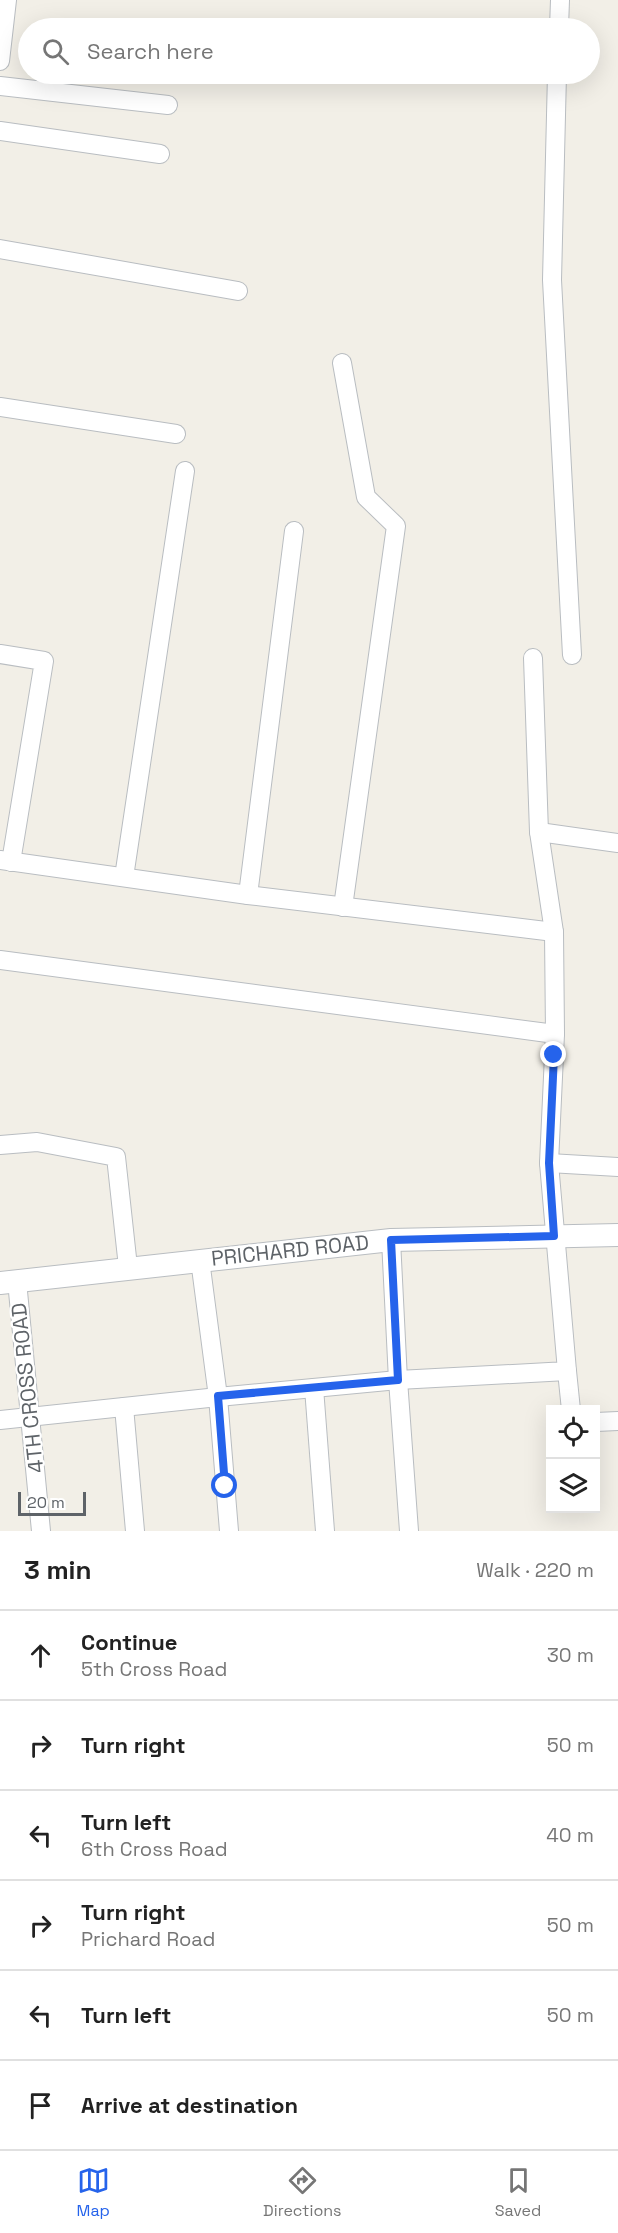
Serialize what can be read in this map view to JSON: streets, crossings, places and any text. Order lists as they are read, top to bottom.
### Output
{
  "streets": {
    "street": ["PRICHARD ROAD", "4TH CROSS ROAD"]
  },
  "crossings": [
    ["PRICHARD ROAD", "4TH CROSS ROAD"]
  ],
  "scale_bar": "20 m",
  "page": {
    "search": "Search here",
    "scale": "20 m",
    "heading": ["3 min", "Walk · 220 m"],
    "list": [
      ["Continue", "5th Cross Road", "30 m"],
      ["Turn right", "50 m"],
      ["Turn left", "6th Cross Road", "40 m"],
      ["Turn right", "Prichard Road", "50 m"],
      ["Turn left", "50 m"],
      "Arrive at destination"
    ],
    "nav": ["Map", "Directions", "Saved"]
  }
}
